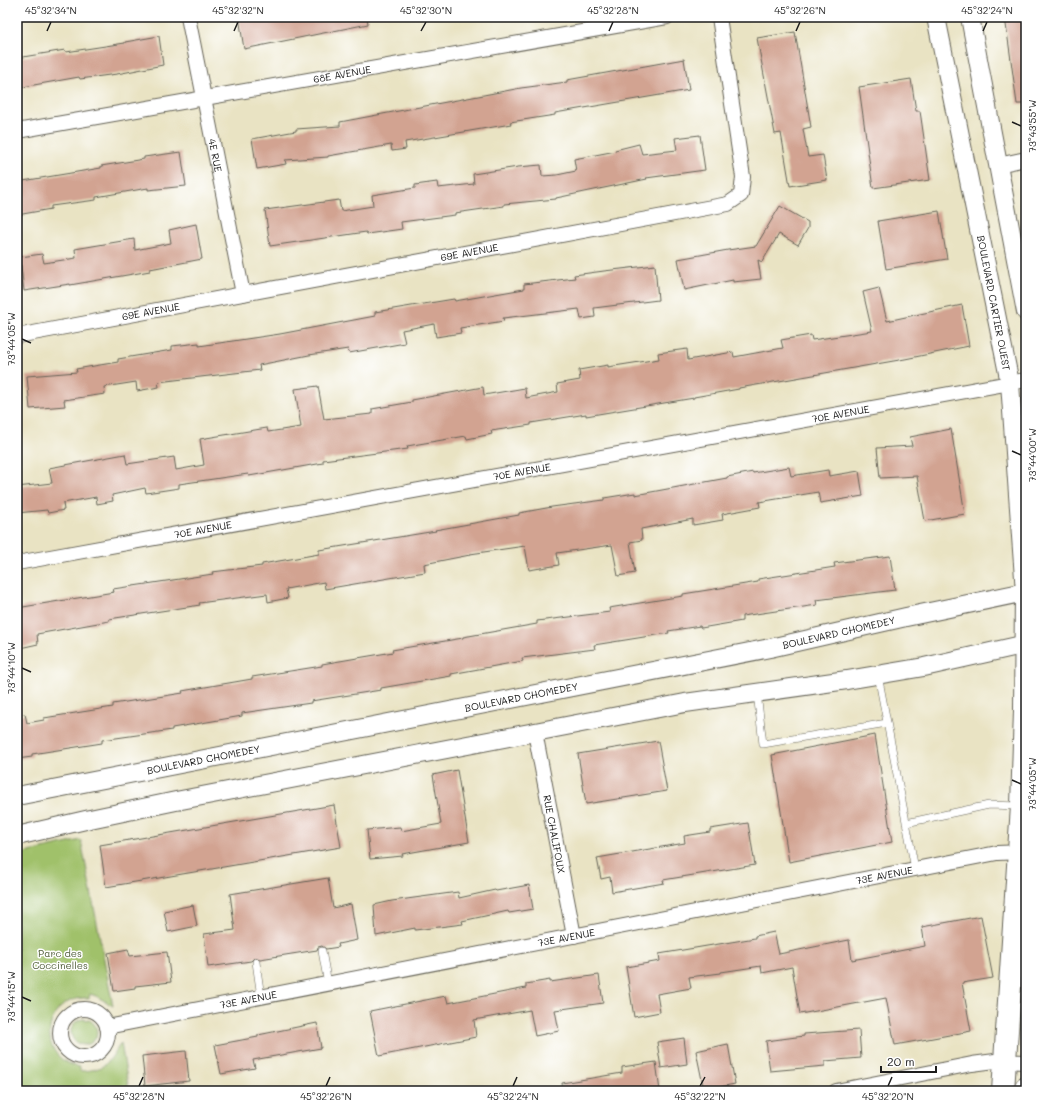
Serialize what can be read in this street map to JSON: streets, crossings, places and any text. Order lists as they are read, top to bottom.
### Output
{
  "streets": {
    "street": [
      "68E AVENUE",
      "4E RUE",
      "69E AVENUE",
      "BOULEVARD CARTIER OUEST",
      "70E AVENUE",
      "BOULEVARD CHOMEDEY",
      "RUE CHALIFOUX",
      "73E AVENUE"
    ]
  },
  "crossings": [
    ["68E AVENUE", "4E RUE"],
    ["4E RUE", "69E AVENUE"],
    ["BOULEVARD CARTIER OUEST", "70E AVENUE"],
    ["BOULEVARD CARTIER OUEST", "BOULEVARD CHOMEDEY"],
    ["RUE CHALIFOUX", "73E AVENUE"]
  ],
  "parks": ["Parc des Coccinelles"],
  "scale_bar": "20 m",
  "coordinates": [
    "45°32'34\"N",
    "45°32'32\"N",
    "45°32'30\"N",
    "45°32'28\"N",
    "45°32'26\"N",
    "45°32'24\"N",
    "73°43'55\"W",
    "73°44'05\"W",
    "73°44'00\"W",
    "73°44'10\"W",
    "73°44'15\"W",
    "45°32'22\"N",
    "45°32'20\"N"
  ]
}
